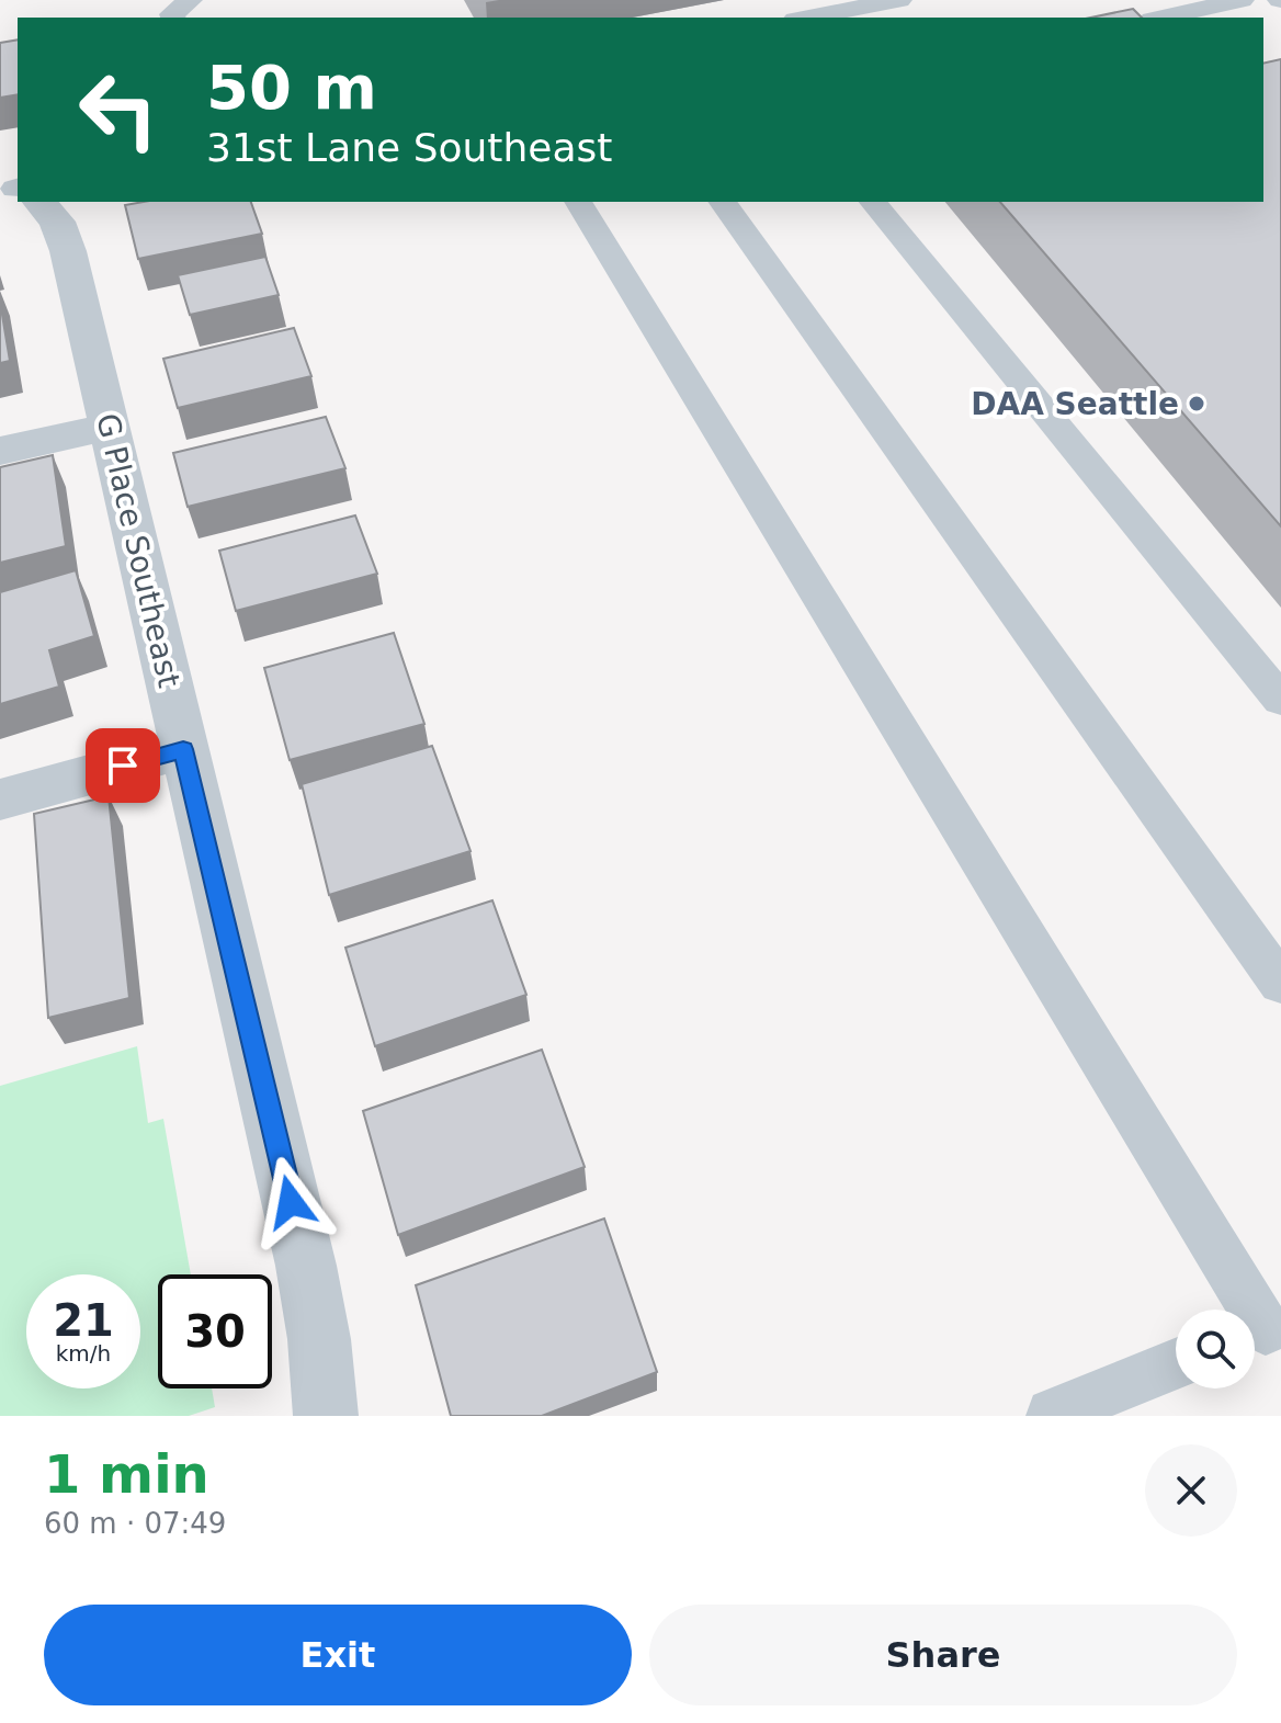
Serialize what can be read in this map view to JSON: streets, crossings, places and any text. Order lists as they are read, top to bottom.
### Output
{
  "streets": {
    "street": ["G Place Southeast"]
  },
  "places": ["DAA Seattle"],
  "page": {
    "turn": ["50 m", "31st Lane Southeast"],
    "speed": "21 km/h",
    "limit": "30",
    "heading": ["1 min", "60 m · 07:49"],
    "buttons": ["Exit", "Share"]
  }
}
